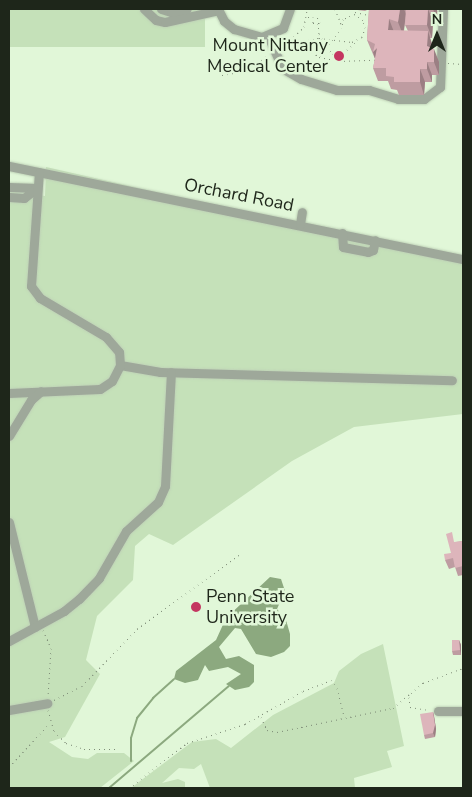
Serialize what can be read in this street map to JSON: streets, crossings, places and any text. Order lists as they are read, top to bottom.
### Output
{
  "streets": {
    "street": ["Orchard Road"]
  },
  "places": ["Mount Nittany Medical Center", "Penn State University"],
  "north": "top"
}
